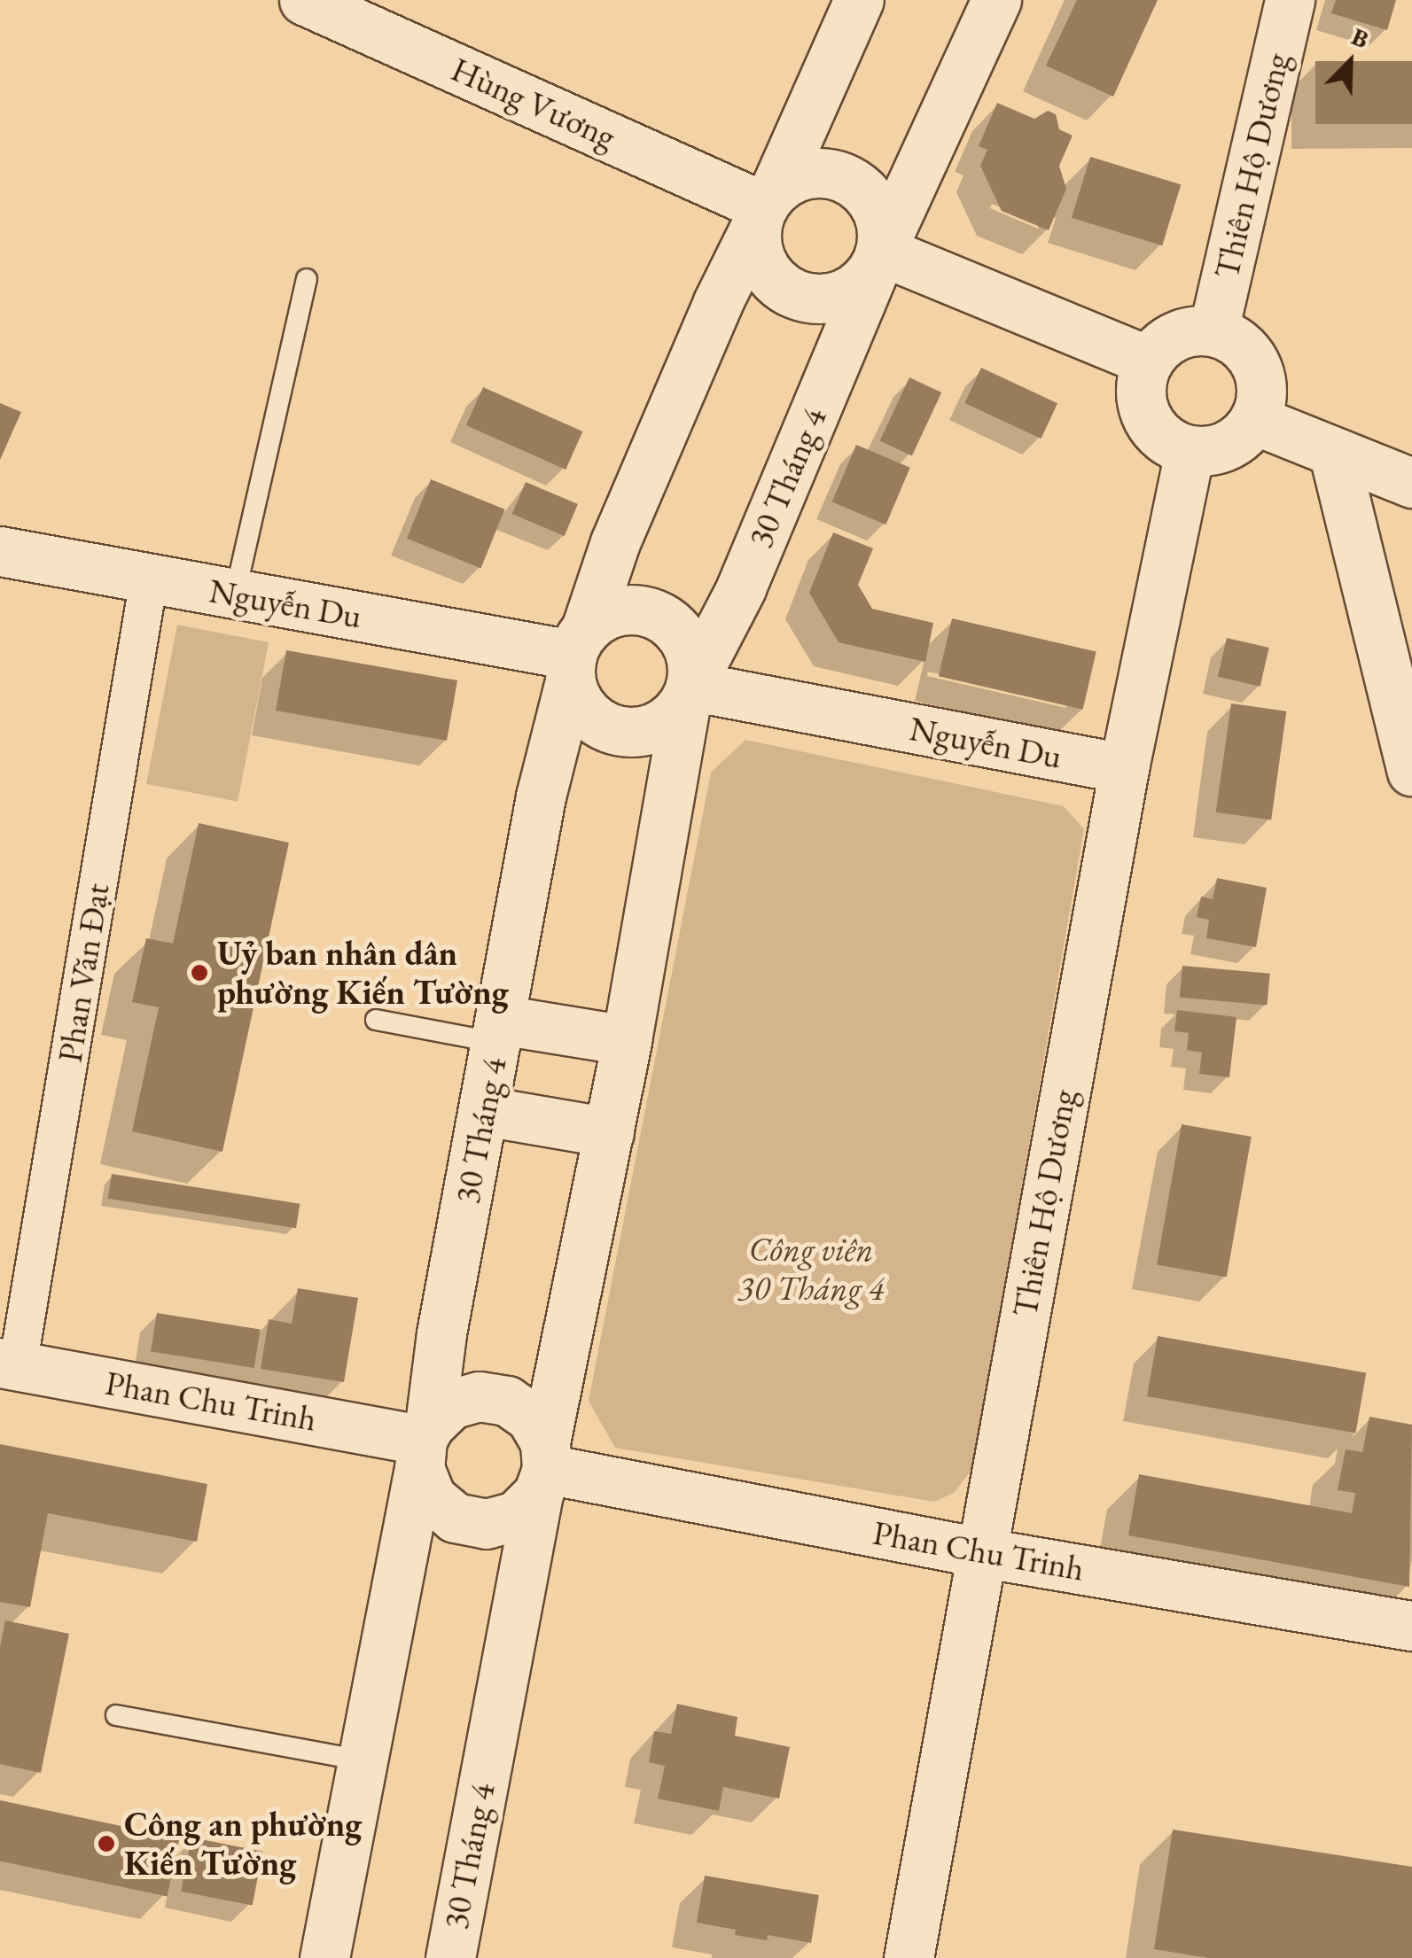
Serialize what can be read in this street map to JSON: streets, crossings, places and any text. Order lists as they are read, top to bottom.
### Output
{
  "streets": {
    "street": [
      "Hùng Vương",
      "Thiên Hộ Dương",
      "30 Tháng 4",
      "Nguyễn Du",
      "Phan Văn Đạt",
      "Phan Chu Trinh"
    ]
  },
  "crossings": [
    ["Hùng Vương", "30 Tháng 4"],
    ["Thiên Hộ Dương", "Nguyễn Du"],
    ["Thiên Hộ Dương", "Phan Chu Trinh"],
    ["30 Tháng 4", "Nguyễn Du"],
    ["30 Tháng 4", "Phan Chu Trinh"],
    ["Nguyễn Du", "Phan Văn Đạt"],
    ["Phan Văn Đạt", "Phan Chu Trinh"]
  ],
  "parks": ["Công viên 30 Tháng 4"],
  "places": ["Uỷ ban nhân dân phường Kiến Tường", "Công an phường Kiến Tường"],
  "north": "top right"
}
